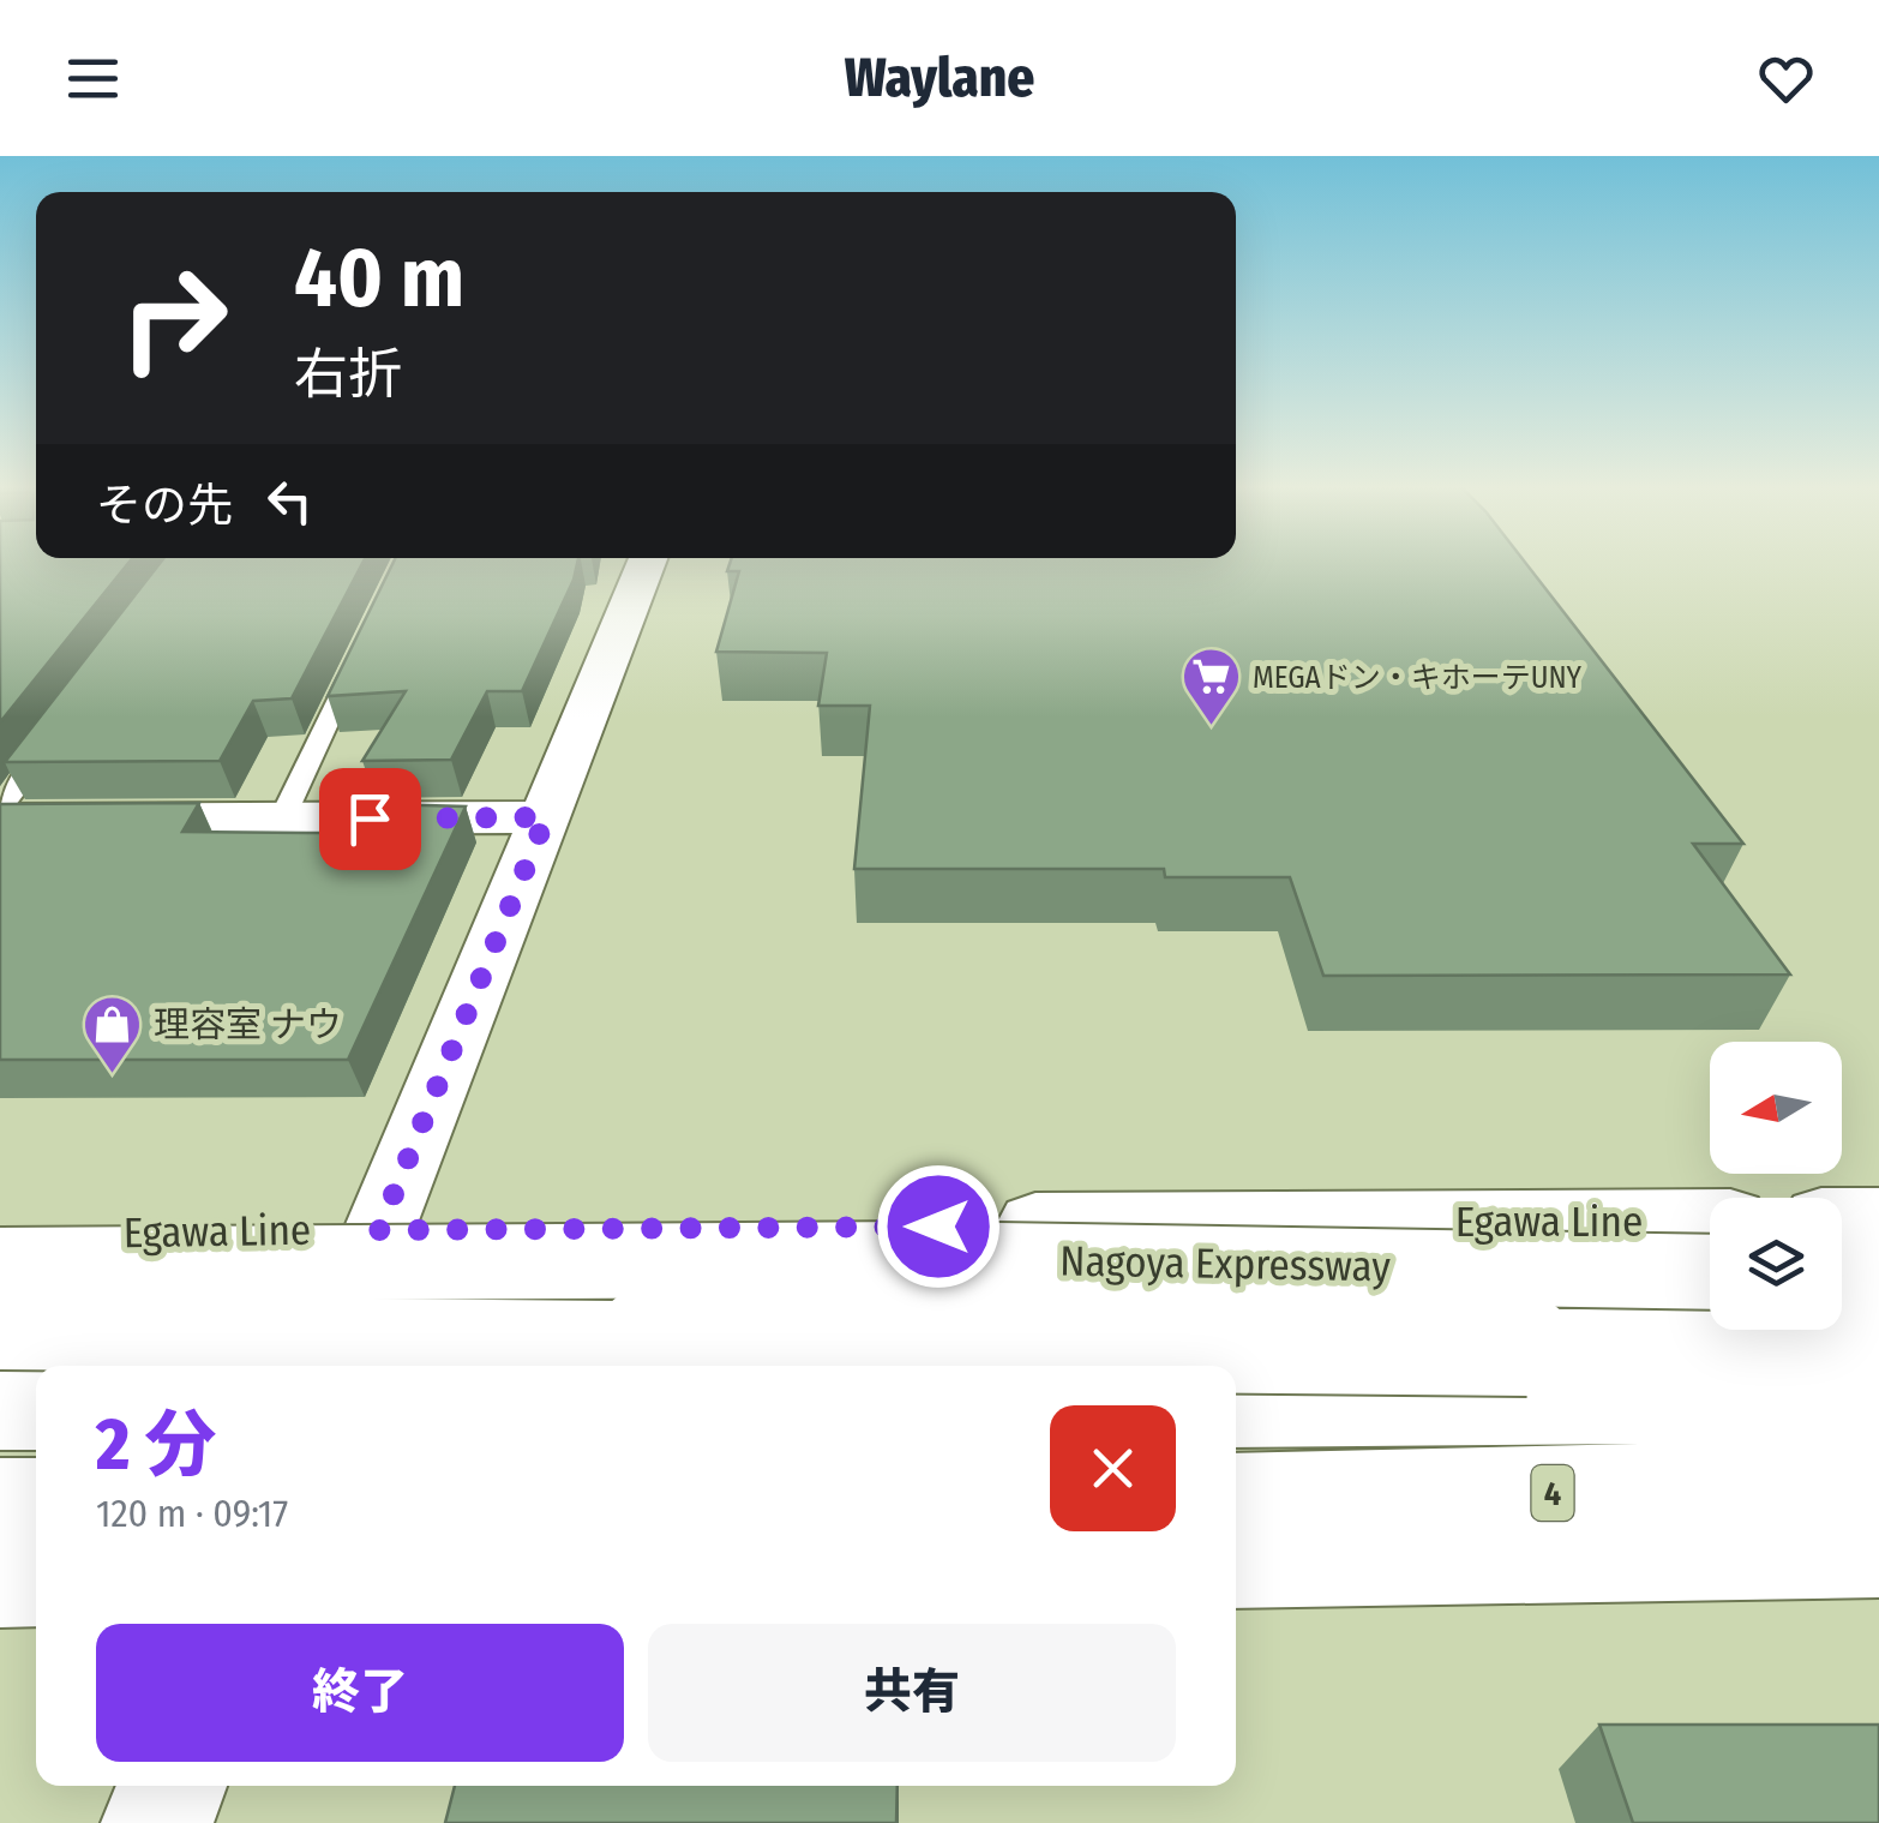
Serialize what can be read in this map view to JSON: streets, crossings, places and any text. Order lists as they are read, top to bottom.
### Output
{
  "streets": {
    "main road": ["Egawa Line", "Nagoya Expressway", "4"]
  },
  "places": {
    "supermarket": ["MEGAドン・キホーテUNY"],
    "shop": ["理容室 ナウ"]
  },
  "north": "left",
  "page": {
    "header": "Waylane",
    "turn": ["40 m", "右折"],
    "then": "その先",
    "heading": ["2 分", "120 m · 09:17"],
    "buttons": ["終了", "共有"]
  }
}
